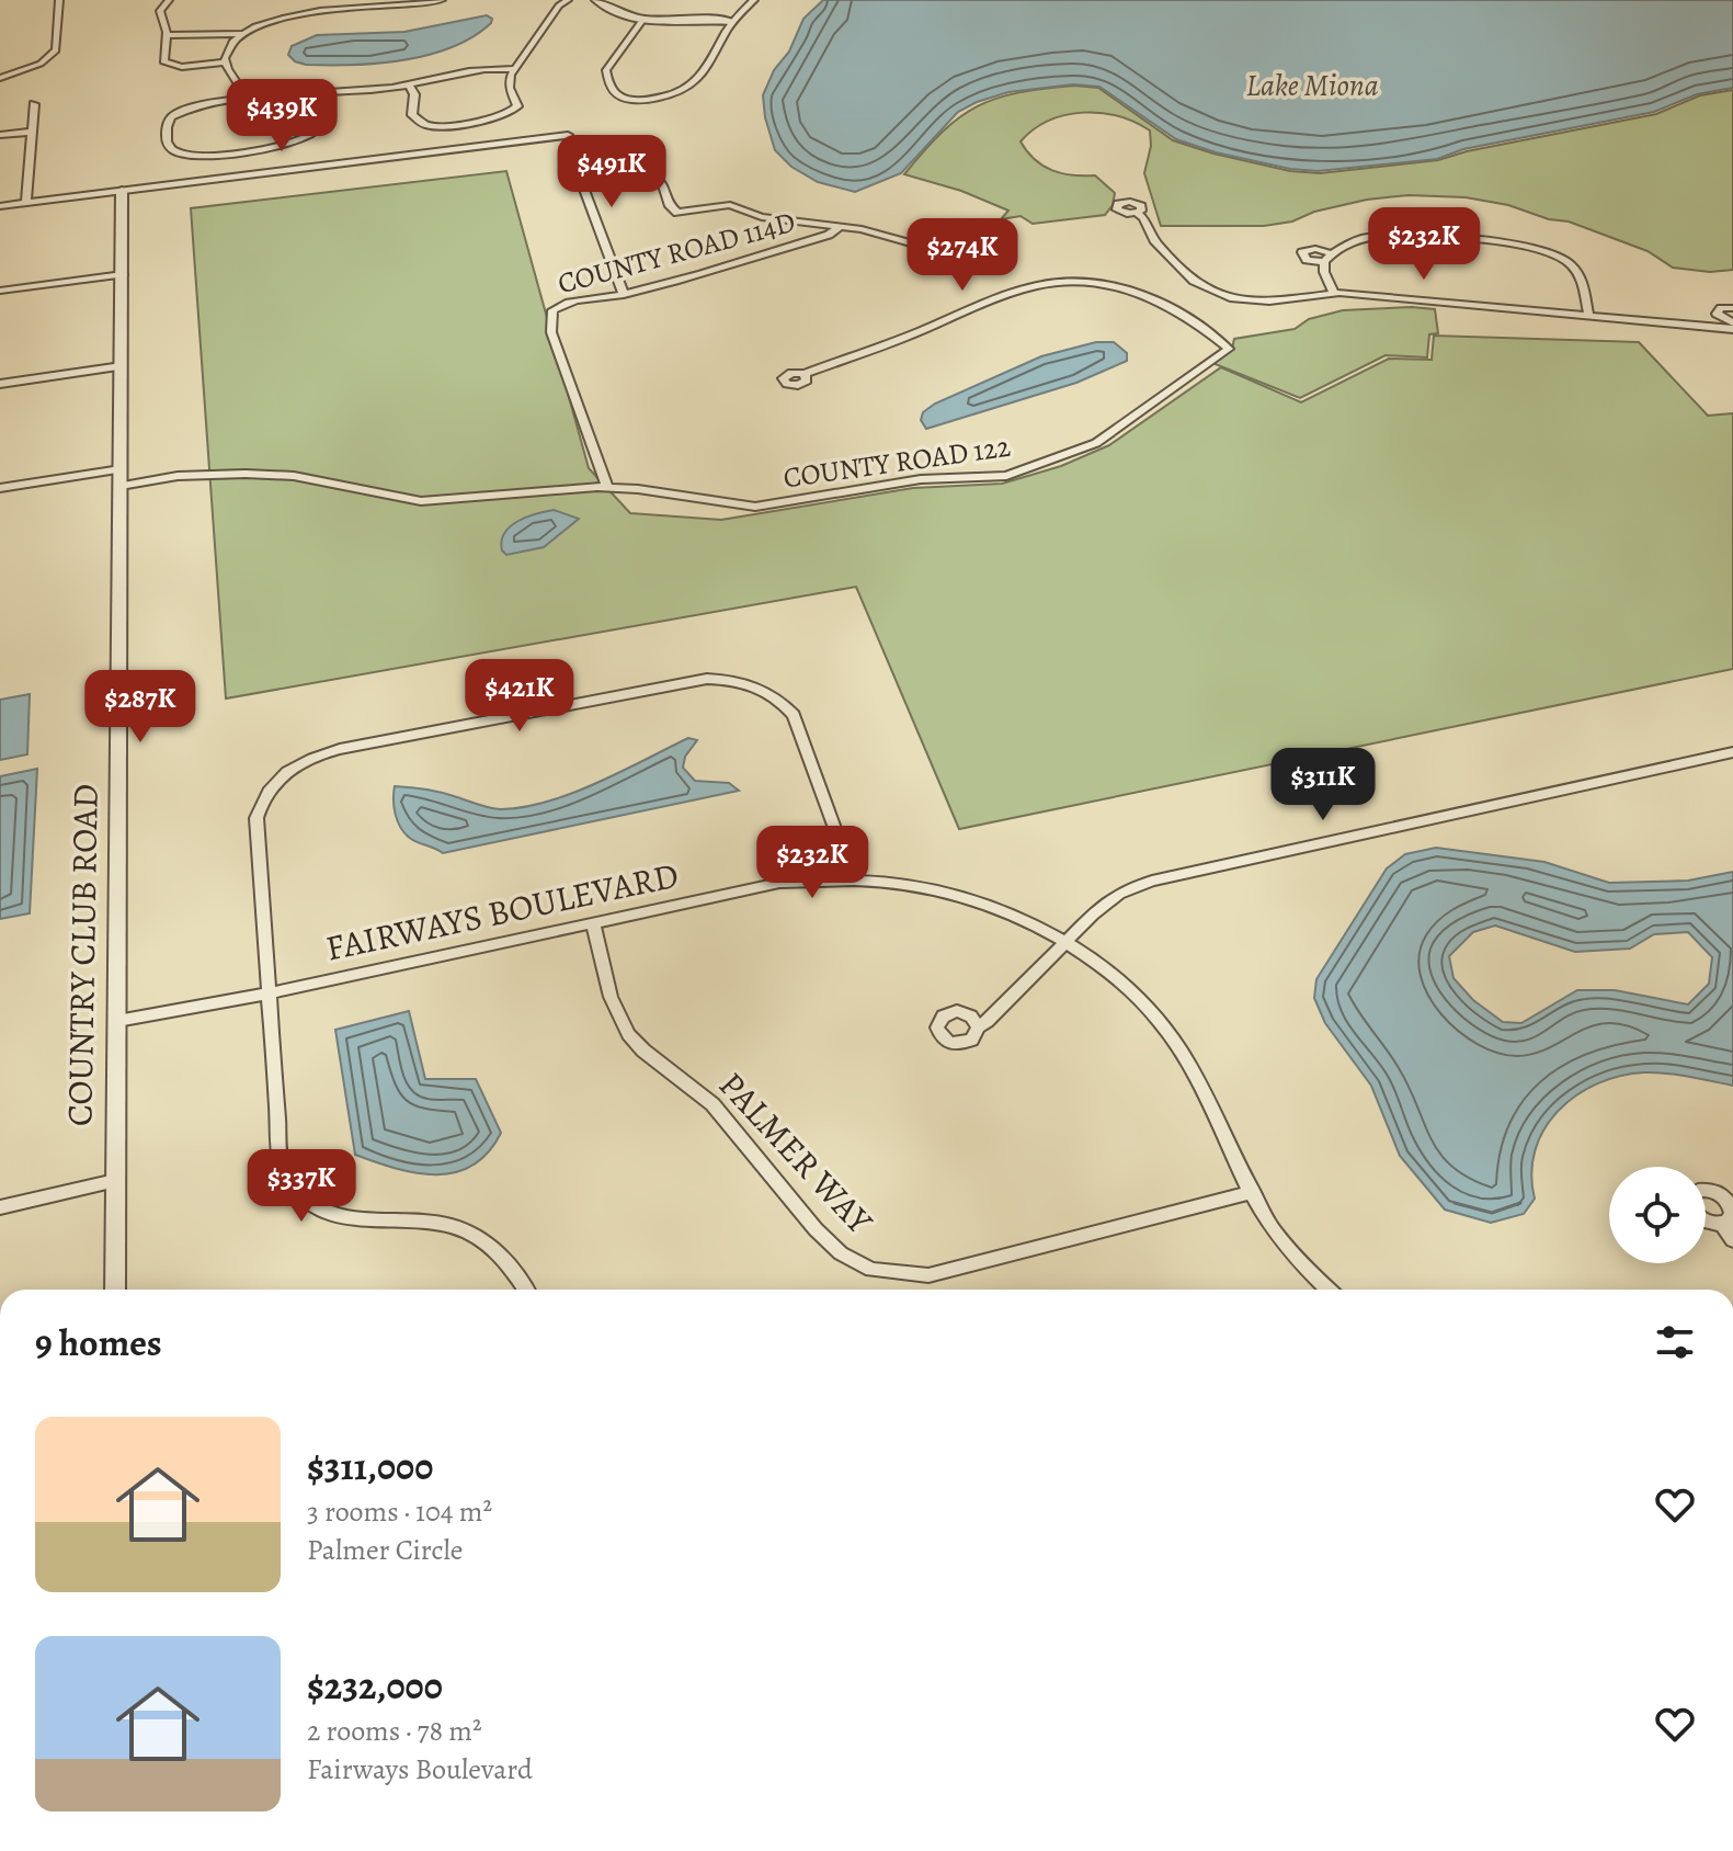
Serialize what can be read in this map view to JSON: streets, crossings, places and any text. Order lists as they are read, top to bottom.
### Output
{
  "streets": {
    "street": [
      "COUNTY ROAD 114D",
      "COUNTY ROAD 122",
      "FAIRWAYS BOULEVARD",
      "COUNTRY CLUB ROAD",
      "PALMER WAY"
    ]
  },
  "crossings": [
    ["COUNTY ROAD 114D", "COUNTY ROAD 122"],
    ["COUNTY ROAD 122", "COUNTRY CLUB ROAD"],
    ["FAIRWAYS BOULEVARD", "COUNTRY CLUB ROAD"],
    ["FAIRWAYS BOULEVARD", "PALMER WAY"]
  ],
  "water": ["Lake Miona"],
  "page": {
    "price": [
      "$439K",
      "$491K",
      "$232K",
      "$274K",
      "$421K",
      "$287K",
      "$311K",
      "$232K",
      "$337K"
    ],
    "heading": "9 homes",
    "list": [
      {
        "name": "$311,000",
        "note": "3 rooms · 104 m² · Palmer Circle"
      },
      {
        "name": "$232,000",
        "note": "2 rooms · 78 m² · Fairways Boulevard"
      }
    ]
  }
}
